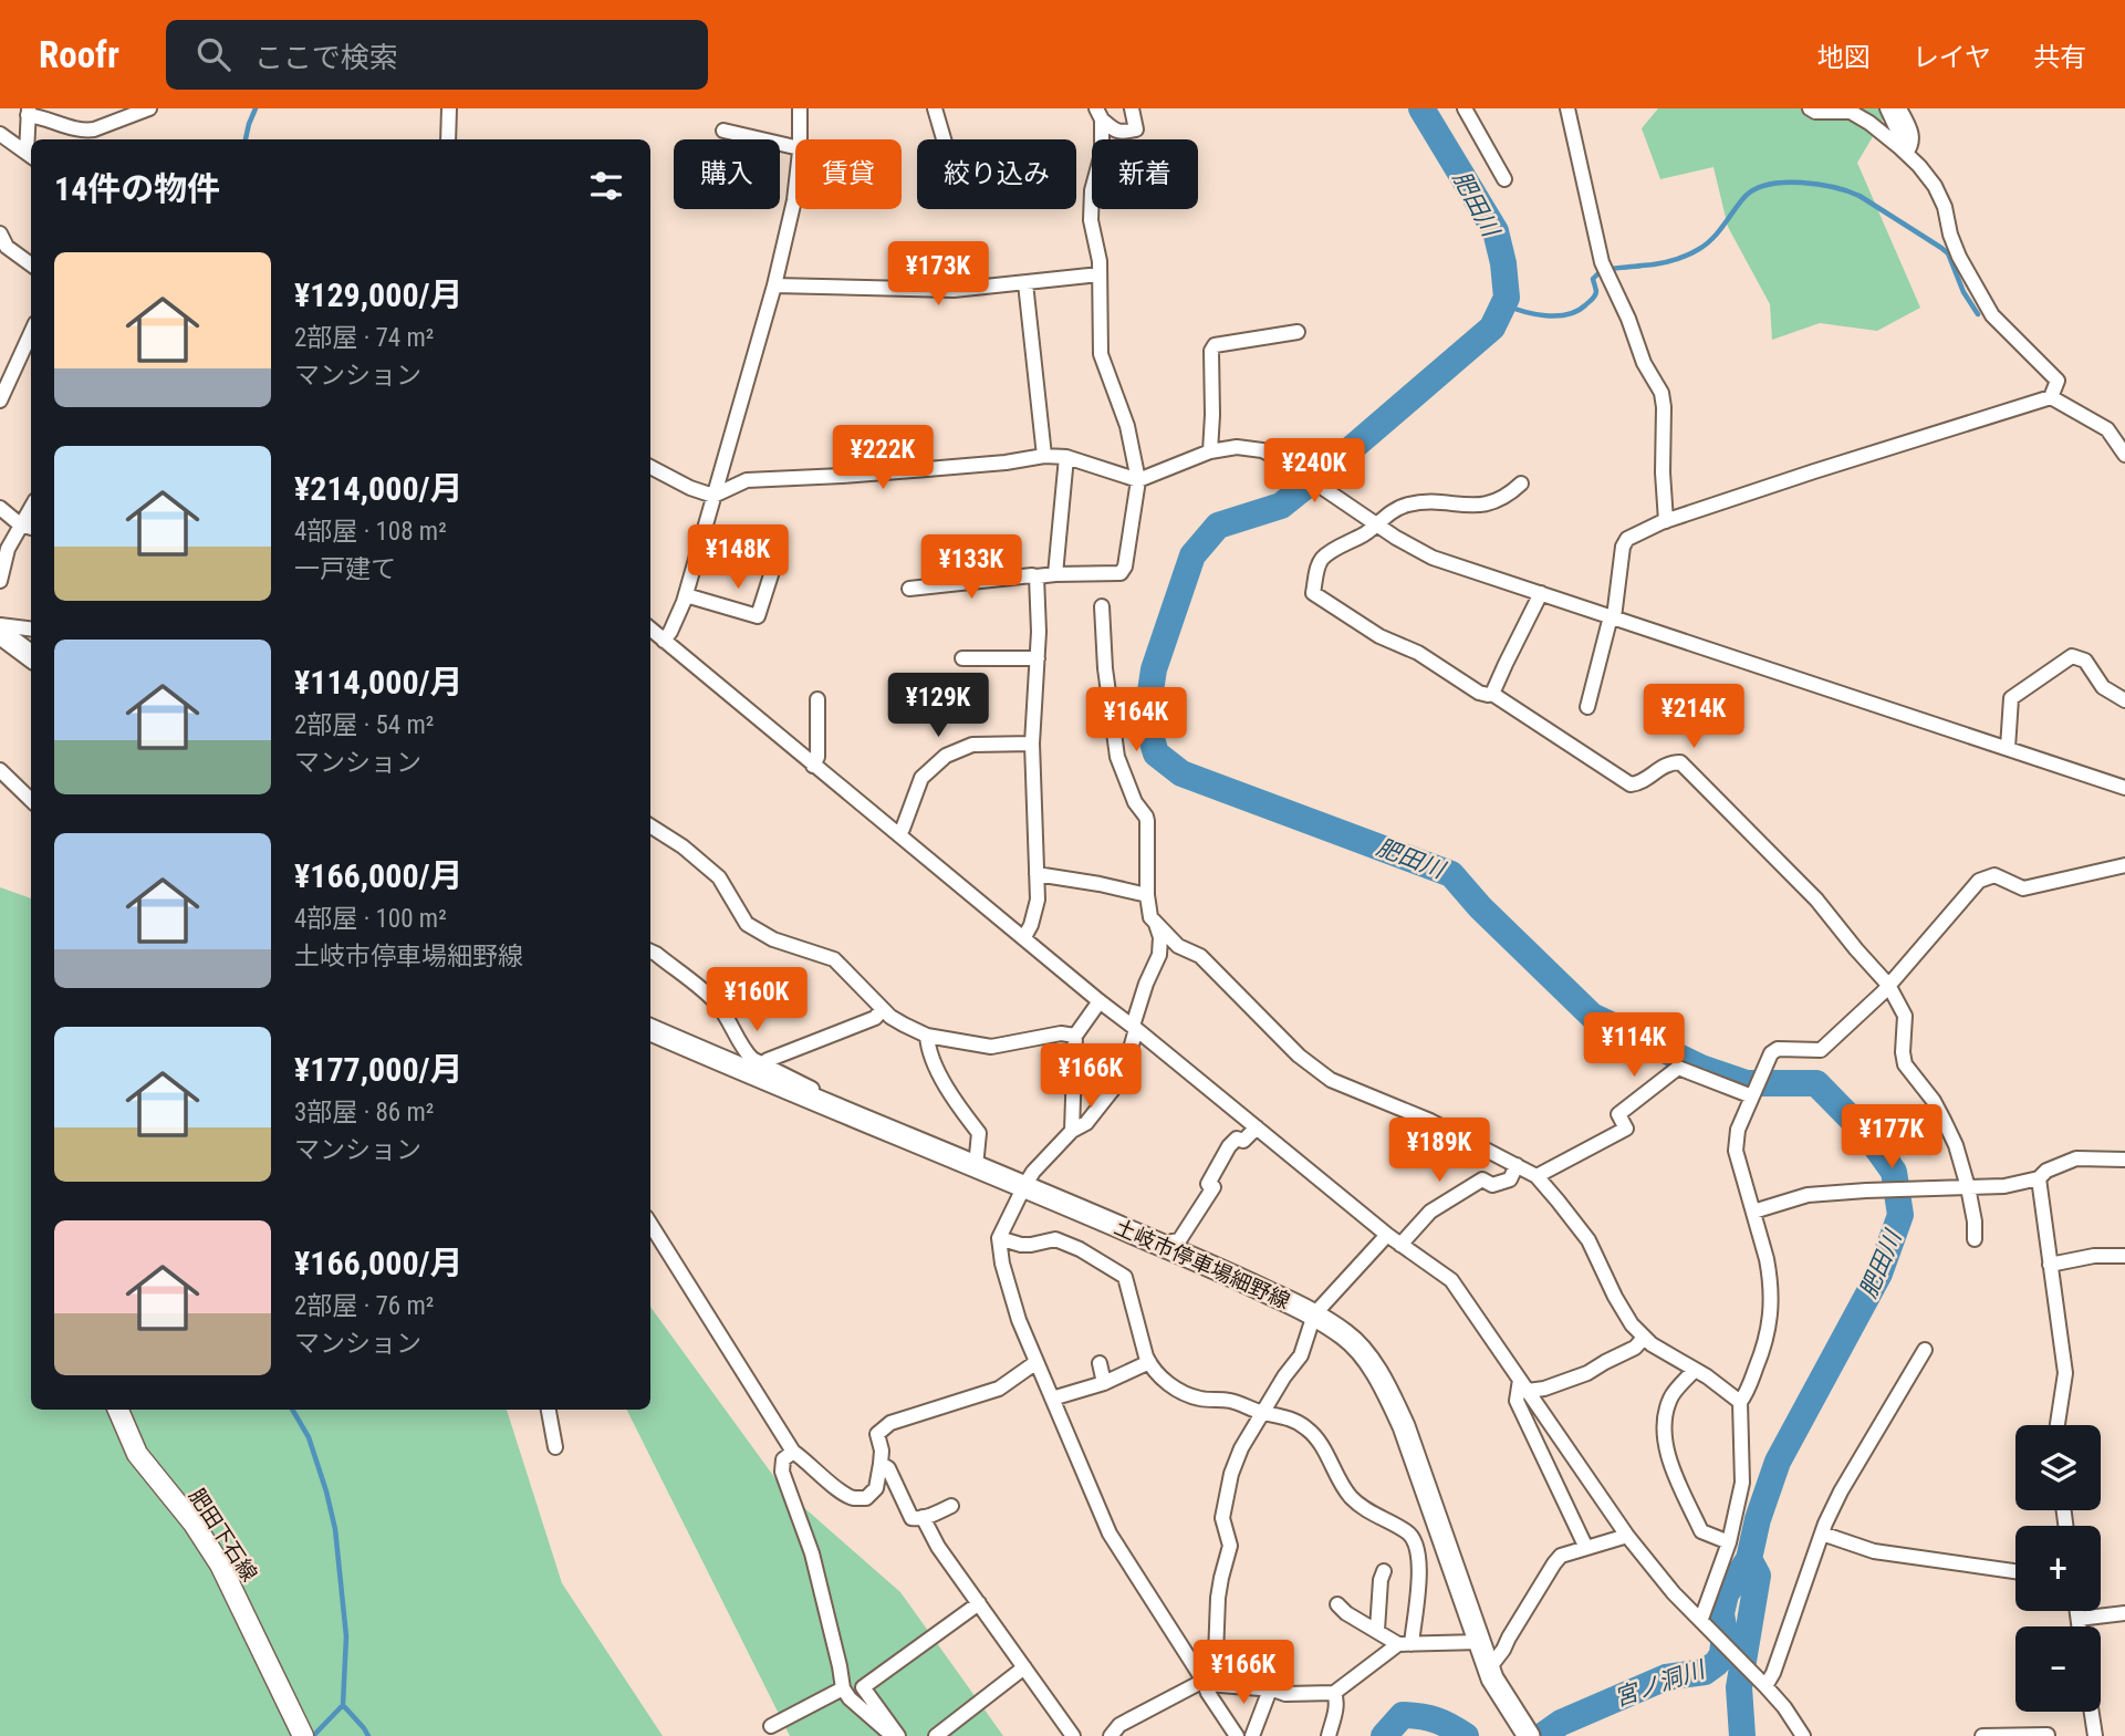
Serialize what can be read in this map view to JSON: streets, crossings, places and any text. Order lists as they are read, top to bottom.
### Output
{
  "streets": {
    "main road": ["土岐市停車場細野線", "肥田下石線"]
  },
  "water": ["肥田川", "宮ノ洞川"],
  "page": {
    "header": "Roofr",
    "search": "ここで検索",
    "nav": ["地図", "レイヤ", "共有"],
    "chip": [
      "購入",
      "賃貸",
      "絞り込み",
      "新着"
    ],
    "heading": "14件の物件",
    "list": [
      {
        "name": "¥129,000/月",
        "note": "2部屋 · 74 m² · マンション"
      },
      {
        "name": "¥214,000/月",
        "note": "4部屋 · 108 m² · 一戸建て"
      },
      {
        "name": "¥114,000/月",
        "note": "2部屋 · 54 m² · マンション"
      },
      {
        "name": "¥166,000/月",
        "note": "4部屋 · 100 m² · 土岐市停車場細野線"
      },
      {
        "name": "¥177,000/月",
        "note": "3部屋 · 86 m² · マンション"
      },
      {
        "name": "¥166,000/月",
        "note": "2部屋 · 76 m² · マンション"
      }
    ],
    "price": [
      "¥173K",
      "¥222K",
      "¥240K",
      "¥148K",
      "¥133K",
      "¥129K",
      "¥214K",
      "¥164K",
      "¥160K",
      "¥114K",
      "¥166K",
      "¥177K",
      "¥189K",
      "¥166K"
    ],
    "map_buttons": ["+", "−"]
  }
}
